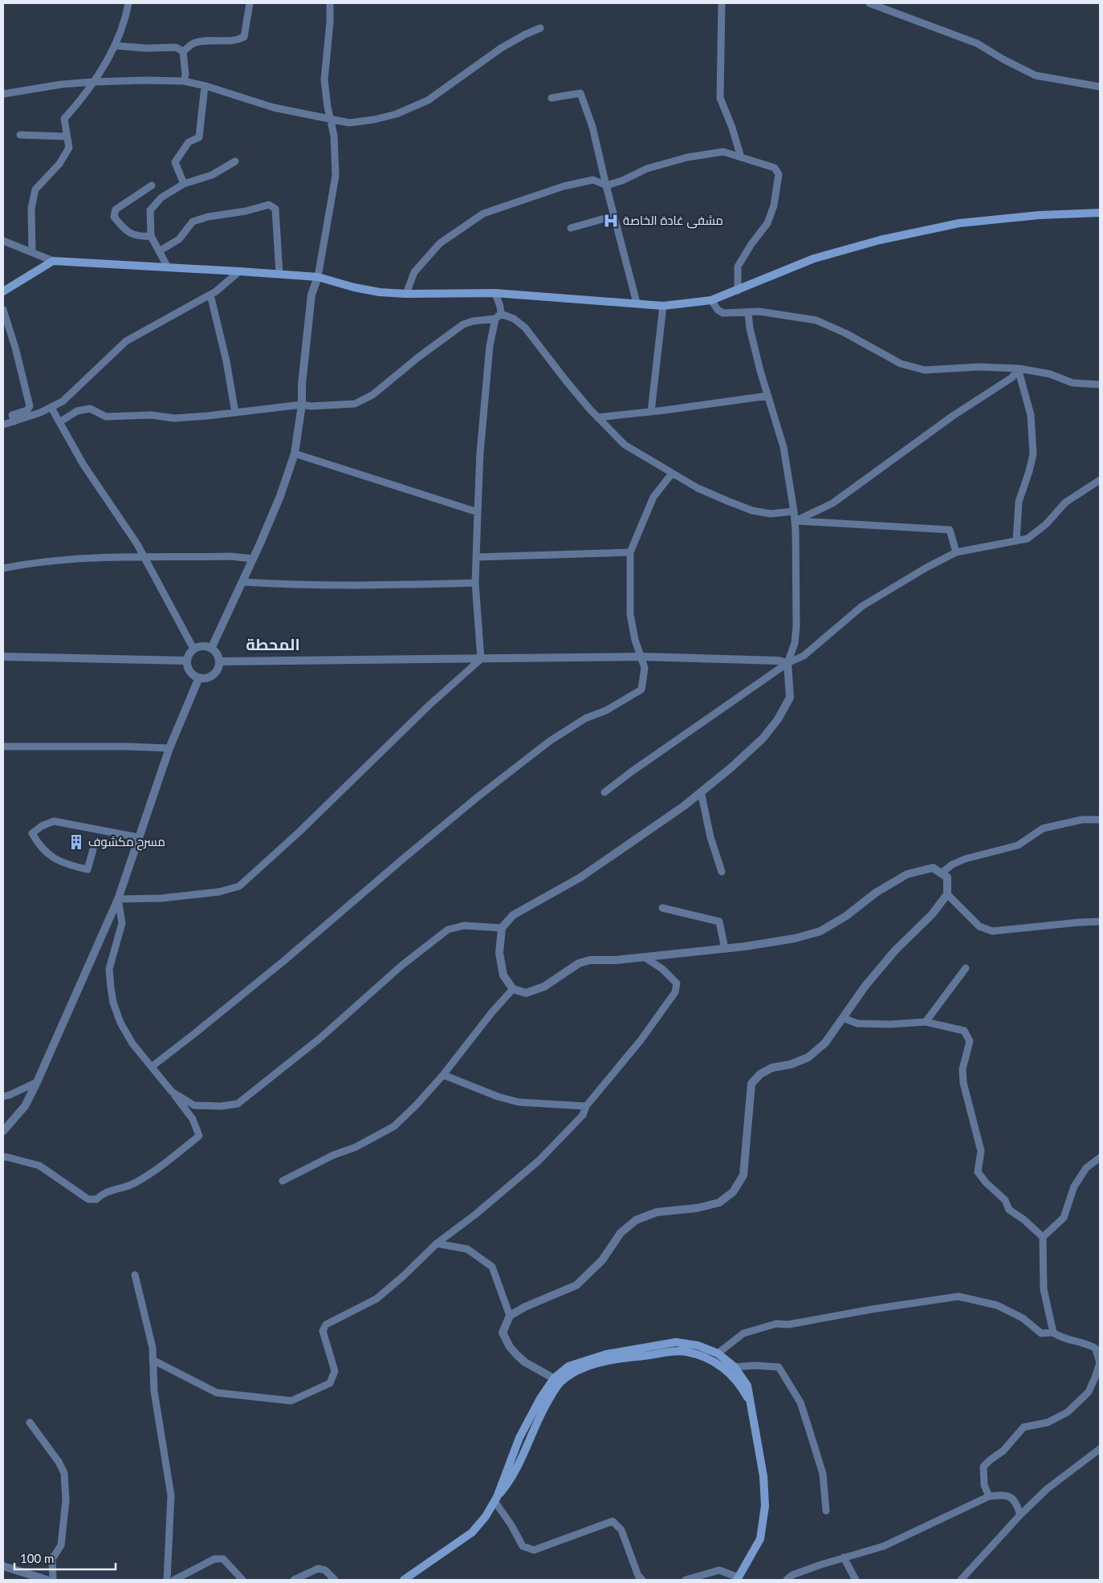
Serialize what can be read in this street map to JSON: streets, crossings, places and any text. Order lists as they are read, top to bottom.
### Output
{
  "districts": ["المحطة"],
  "places": {
    "hospital": ["مشفى غادة الخاصة"],
    "building": ["مسرح مكشوف"]
  },
  "scale_bar": "100 m"
}
